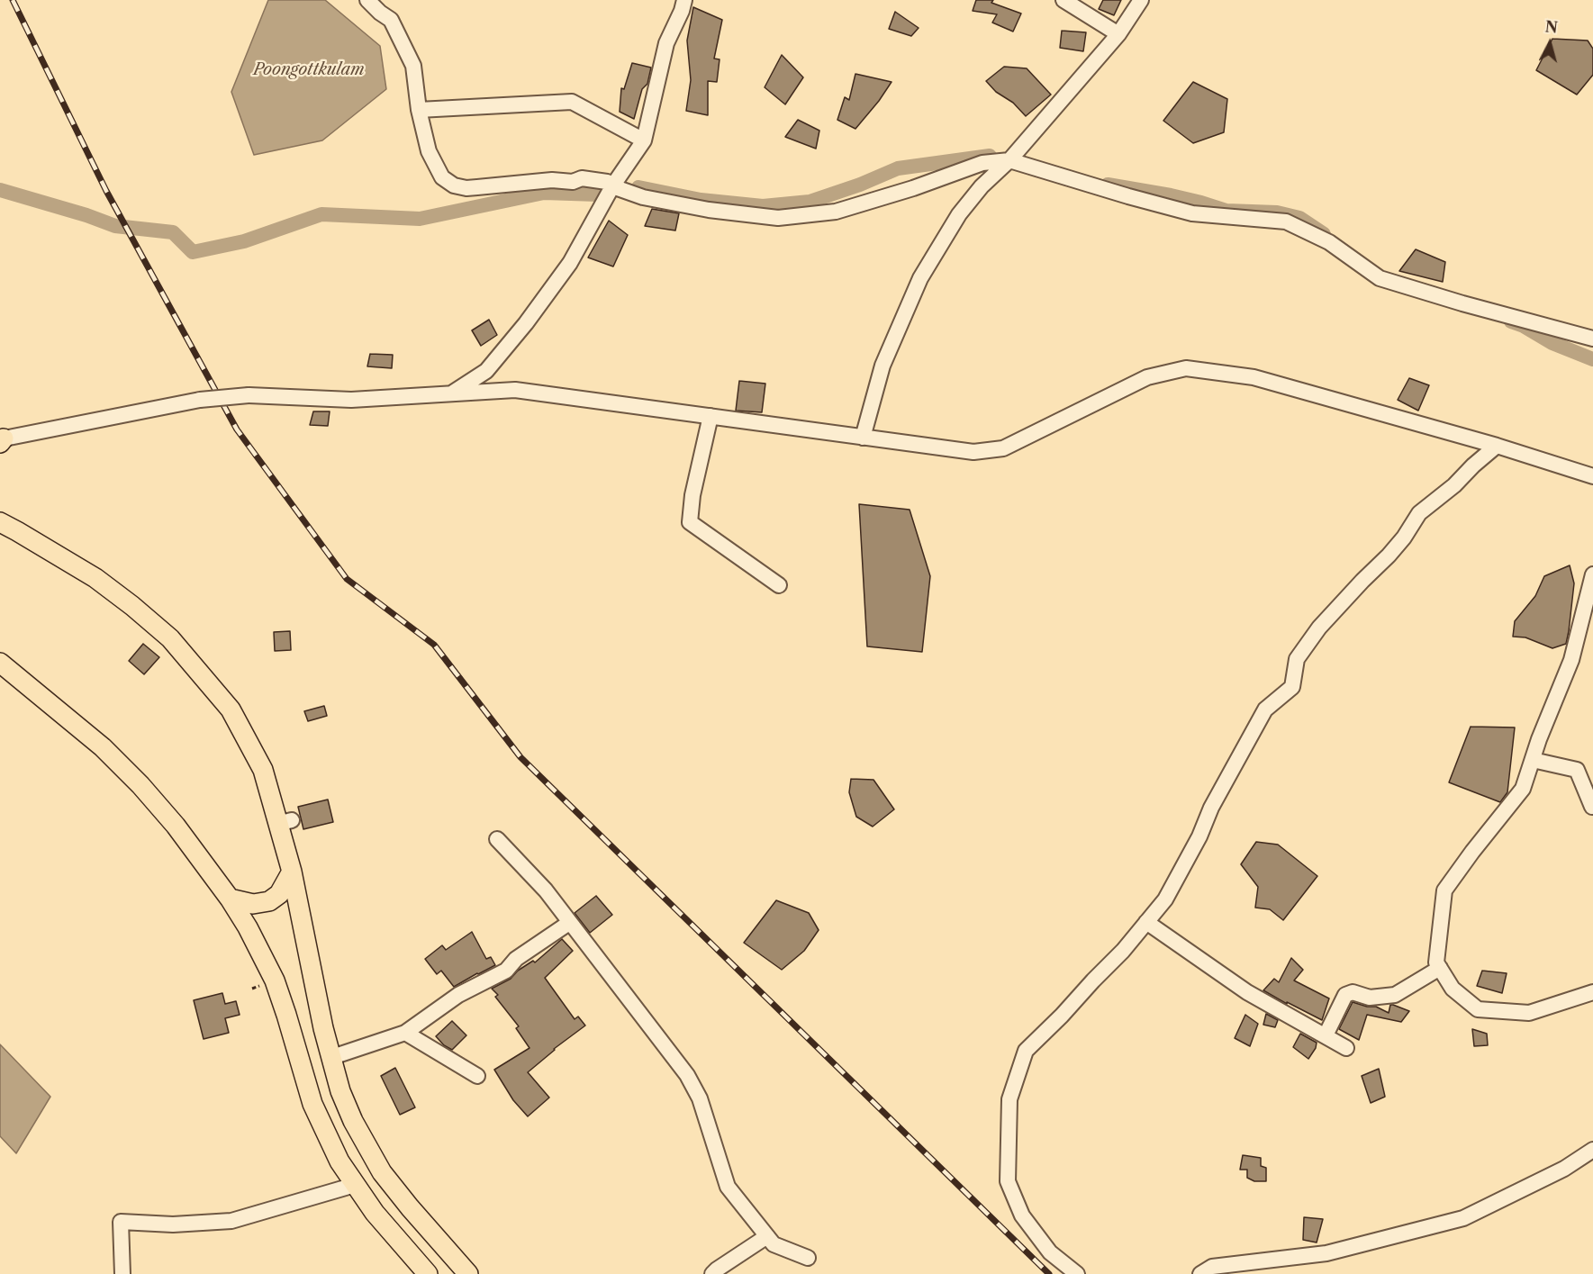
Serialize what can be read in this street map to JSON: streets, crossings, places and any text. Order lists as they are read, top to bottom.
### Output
{
  "water": ["Poongottkulam"],
  "north": "top"
}
